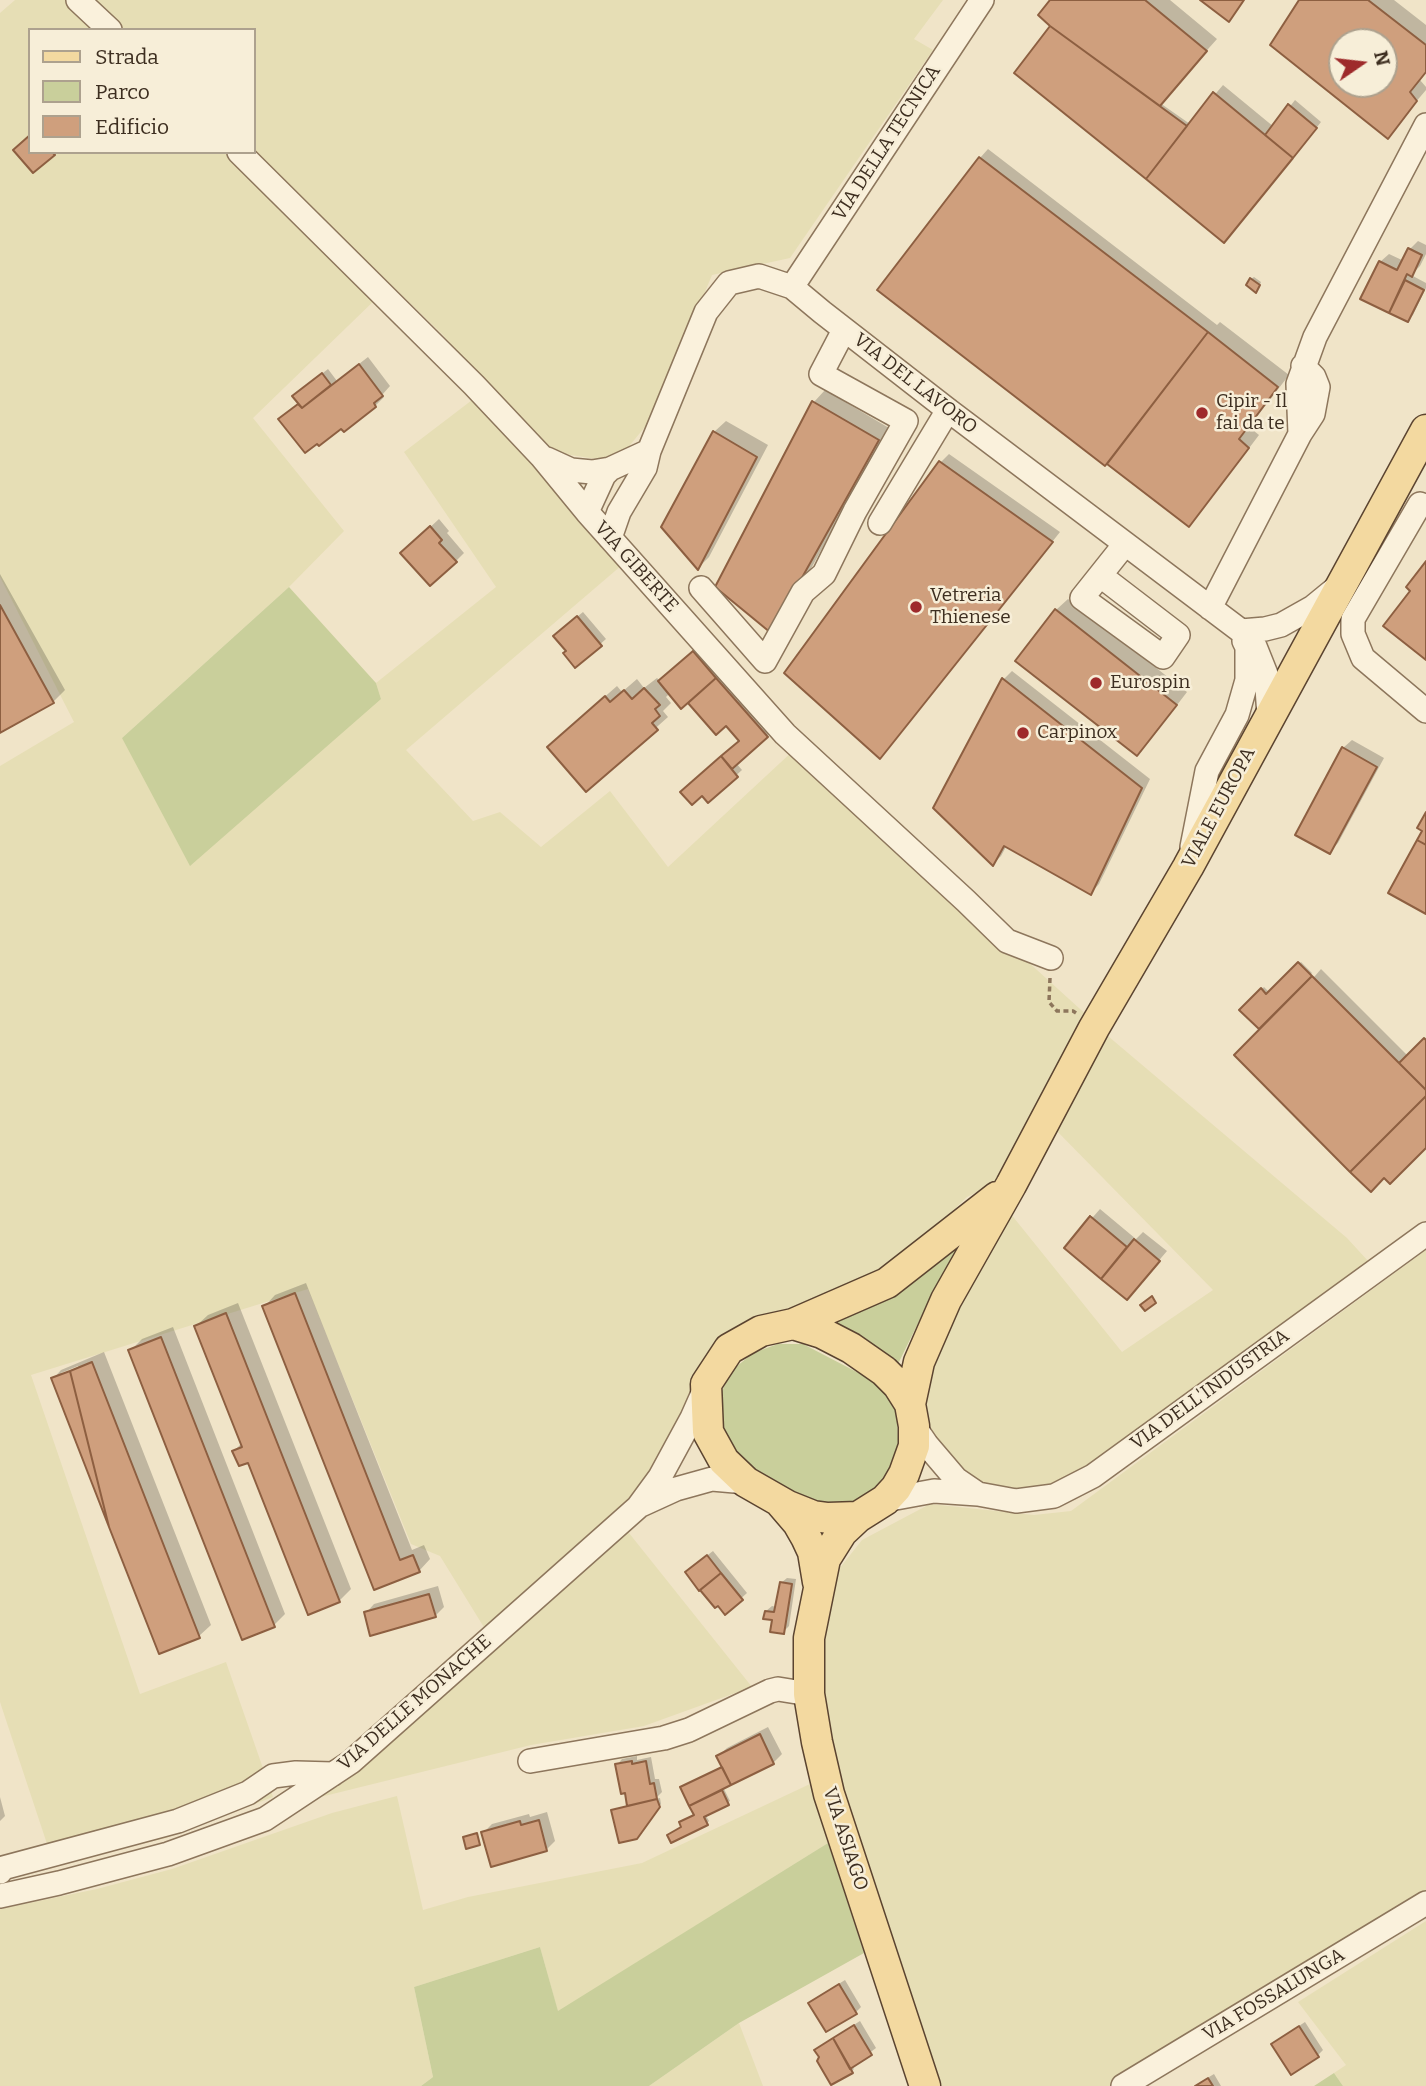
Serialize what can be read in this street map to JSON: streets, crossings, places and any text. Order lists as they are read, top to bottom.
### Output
{
  "streets": {
    "main road": ["VIALE EUROPA", "VIA ASIAGO"],
    "street": [
      "VIA DELLA TECNICA",
      "VIA DEL LAVORO",
      "VIA GIBERTE",
      "VIA DELL'INDUSTRIA",
      "VIA DELLE MONACHE",
      "VIA FOSSALUNGA"
    ]
  },
  "crossings": [
    ["VIA DELLA TECNICA", "VIA DEL LAVORO"],
    ["VIA DEL LAVORO", "VIA GIBERTE"],
    ["VIA DEL LAVORO", "VIALE EUROPA"],
    ["VIALE EUROPA", "VIA DELL'INDUSTRIA"]
  ],
  "places": [
    "Cipir - Il fai da te",
    "Vetreria Thienese",
    "Eurospin",
    "Carpinox"
  ],
  "legend": ["Strada", "Parco", "Edificio"],
  "north": "right"
}
